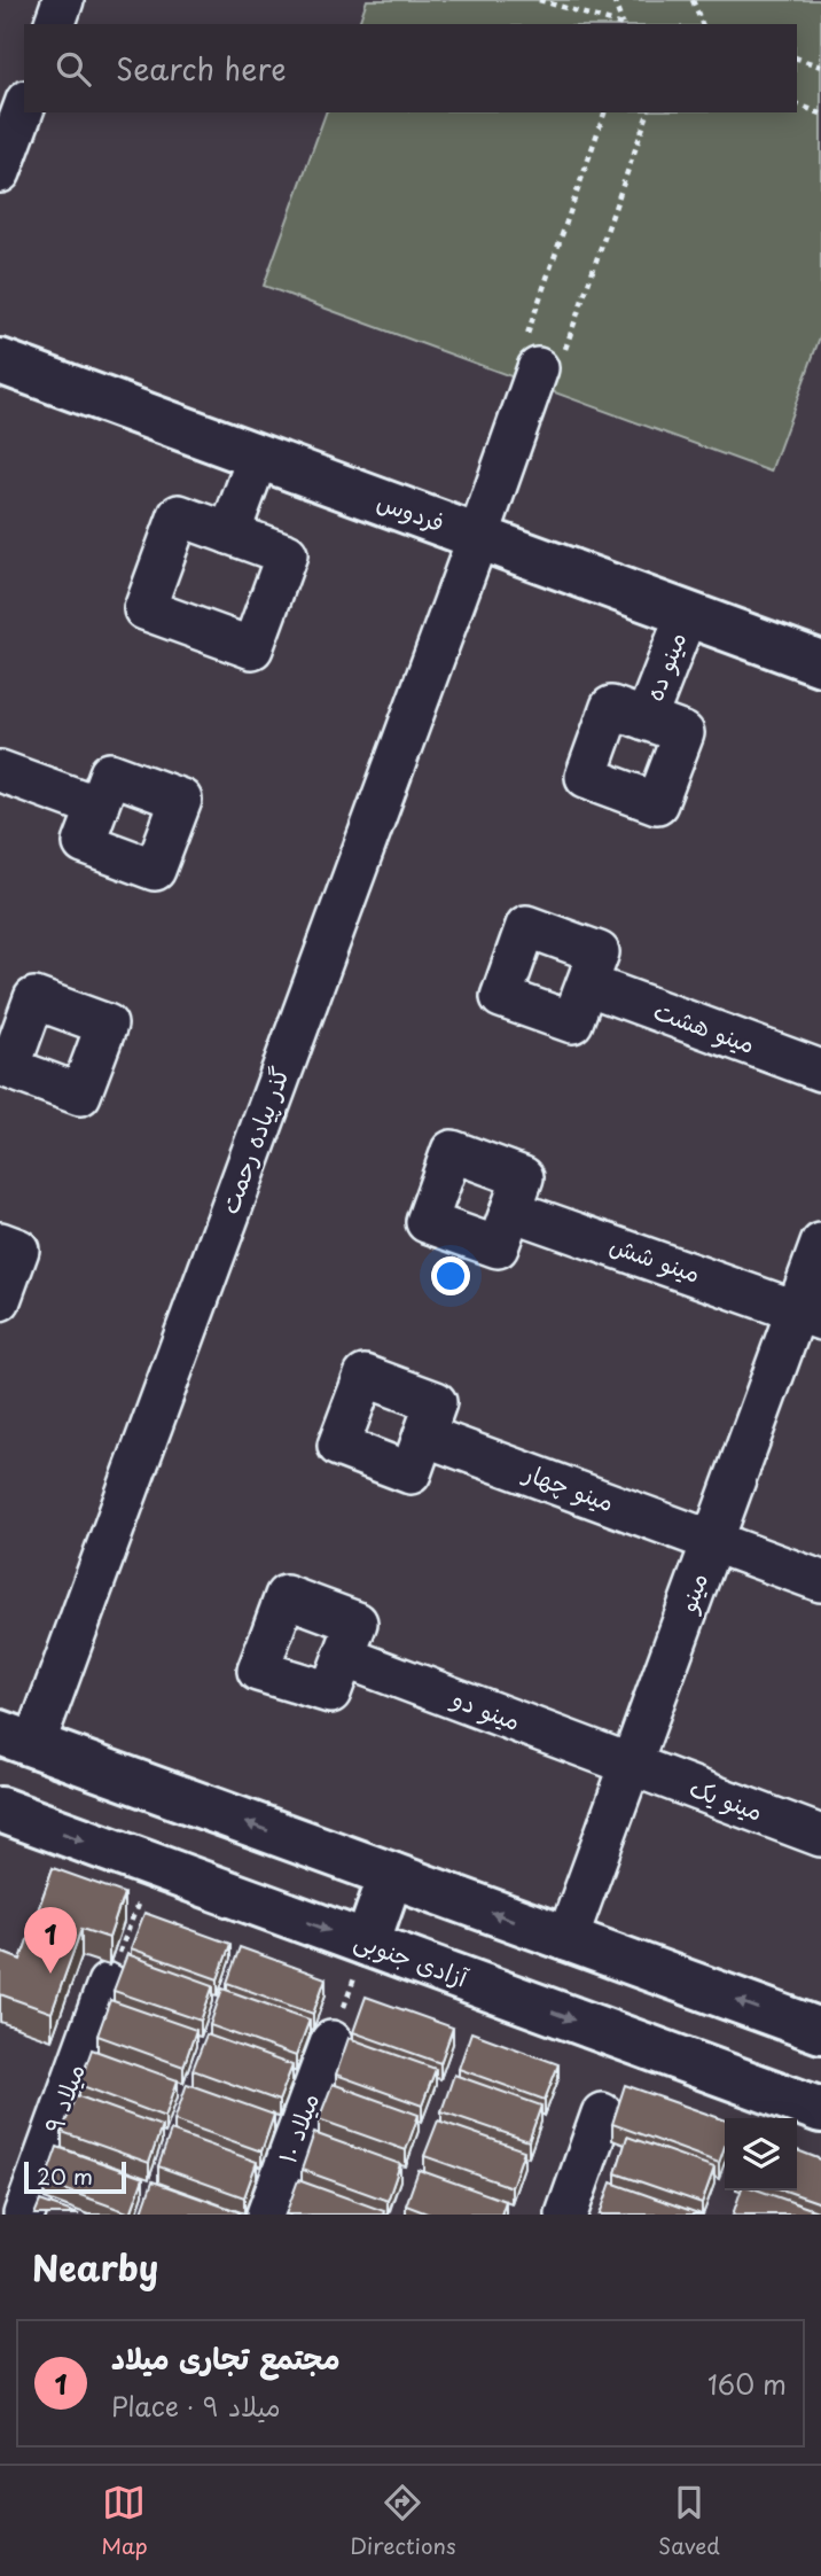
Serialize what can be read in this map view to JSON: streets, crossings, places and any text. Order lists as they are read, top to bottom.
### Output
{
  "streets": {
    "main road": ["فردوس", "آزادی جنوبی"],
    "street": [
      "مینو ده",
      "مینو هشت",
      "گذر پیاده رحمت",
      "مینو شش",
      "مینو چهار",
      "مینو",
      "مینو دو",
      "مینو یک",
      "میلاد ۹",
      "میلاد ۱۰"
    ]
  },
  "crossings": [
    ["فردوس", "مینو ده"],
    ["فردوس", "گذر پیاده رحمت"],
    ["مینو شش", "مینو"],
    ["مینو چهار", "مینو"],
    ["مینو", "مینو دو"],
    ["مینو", "مینو یک"],
    ["مینو دو", "مینو یک"]
  ],
  "scale_bar": "20 m",
  "page": {
    "search": "Search here",
    "pins": "1",
    "scale": "20 m",
    "heading": "Nearby",
    "list": [
      {
        "mark": "1",
        "name": "مجتمع تجاری میلاد",
        "note": "Place · میلاد ۹",
        "value": "160 m"
      }
    ],
    "nav": ["Map", "Directions", "Saved"]
  }
}
